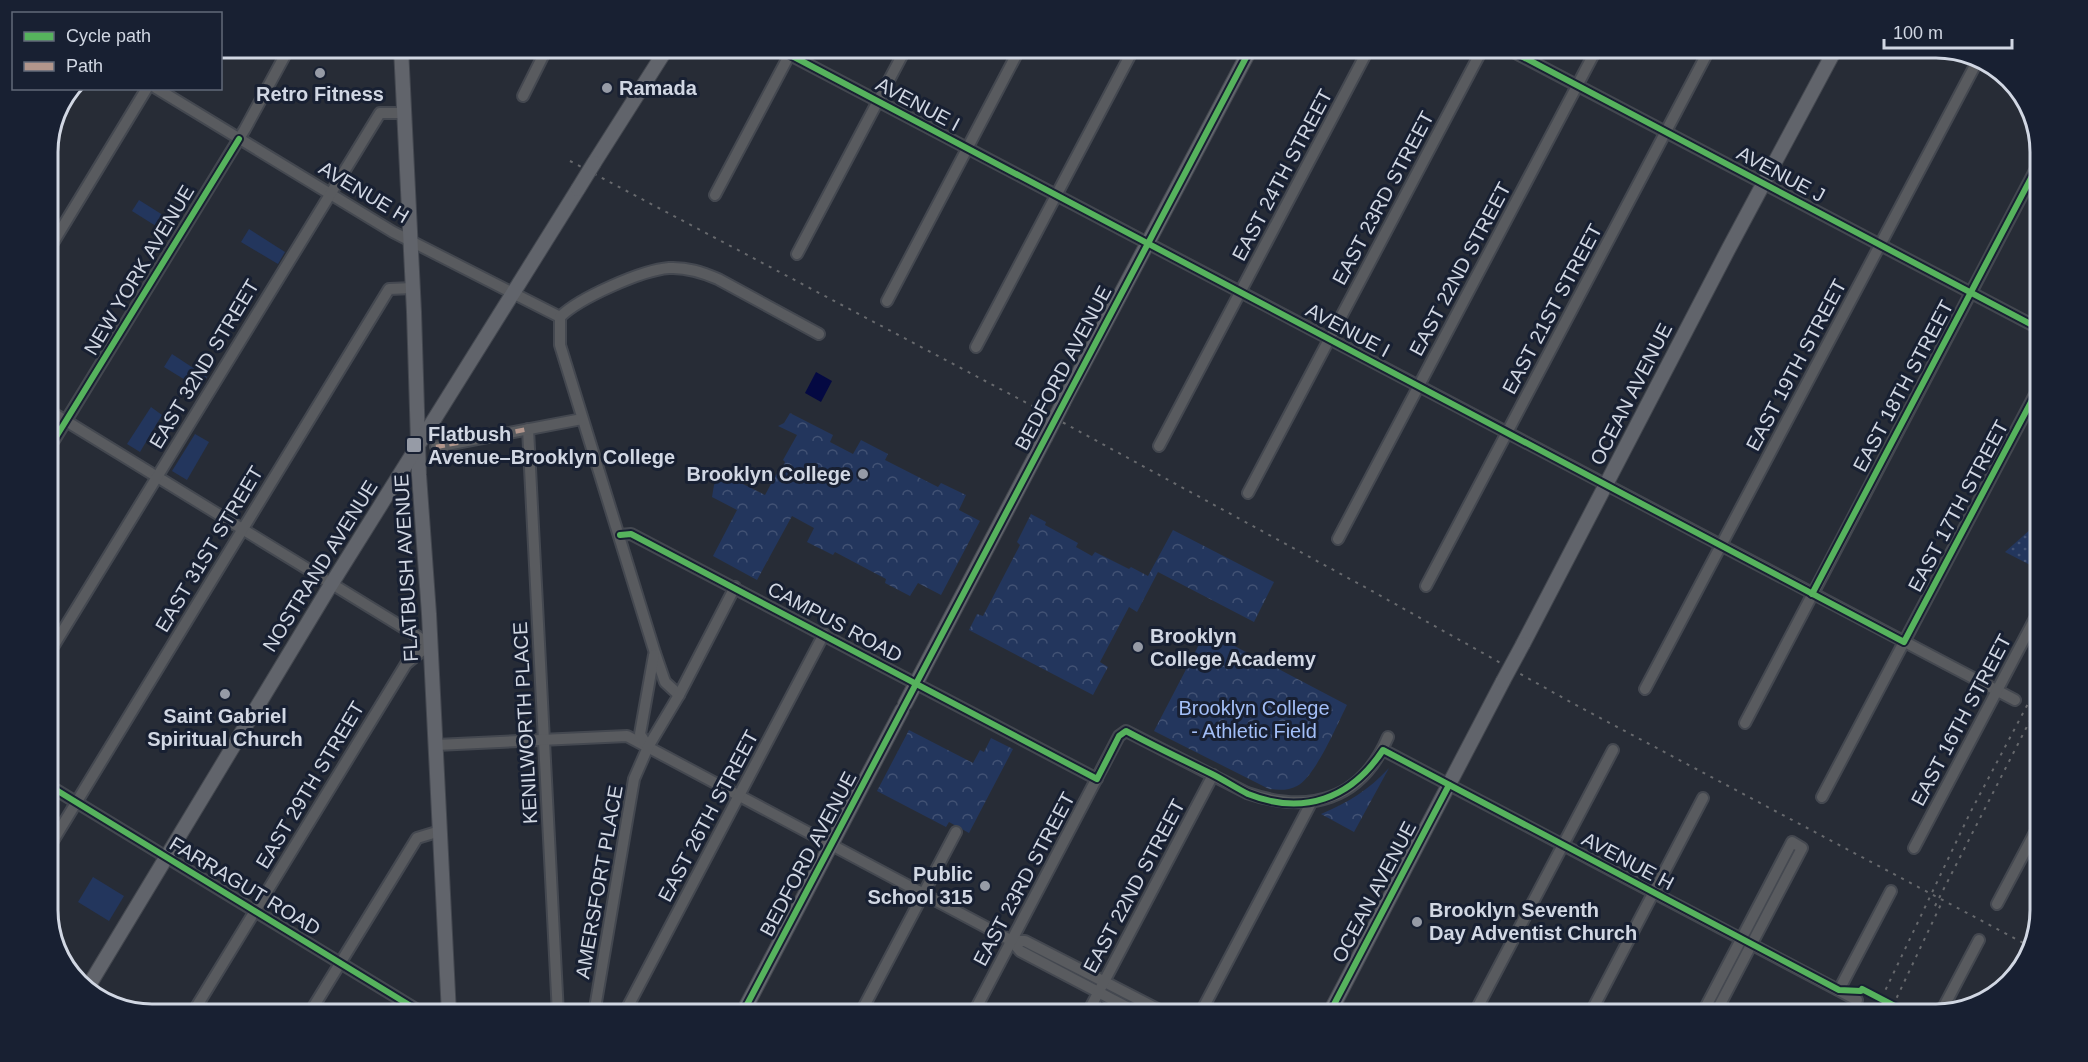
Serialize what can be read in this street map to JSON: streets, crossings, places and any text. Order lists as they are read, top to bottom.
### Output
{
  "streets": {
    "main road": [
      "BEDFORD AVENUE",
      "OCEAN AVENUE",
      "NOSTRAND AVENUE",
      "FLATBUSH AVENUE"
    ],
    "street": [
      "AVENUE I",
      "AVENUE J",
      "EAST 24TH STREET",
      "AVENUE H",
      "EAST 23RD STREET",
      "EAST 22ND STREET",
      "NEW YORK AVENUE",
      "EAST 21ST STREET",
      "EAST 32ND STREET",
      "EAST 19TH STREET",
      "EAST 18TH STREET",
      "EAST 17TH STREET",
      "EAST 31ST STREET",
      "CAMPUS ROAD",
      "EAST 16TH STREET",
      "KENILWORTH PLACE",
      "EAST 29TH STREET",
      "EAST 26TH STREET",
      "AMERSFORT PLACE",
      "FARRAGUT ROAD"
    ]
  },
  "crossings": [
    ["AVENUE I", "EAST 24TH STREET"],
    ["AVENUE I", "EAST 23RD STREET"],
    ["AVENUE I", "EAST 22ND STREET"],
    ["AVENUE I", "EAST 21ST STREET"],
    ["AVENUE I", "EAST 19TH STREET"],
    ["AVENUE I", "BEDFORD AVENUE"],
    ["AVENUE I", "EAST 18TH STREET"],
    ["AVENUE I", "OCEAN AVENUE"],
    ["AVENUE I", "EAST 17TH STREET"],
    ["AVENUE I", "EAST 16TH STREET"],
    ["AVENUE J", "EAST 22ND STREET"],
    ["AVENUE J", "EAST 21ST STREET"],
    ["AVENUE J", "EAST 19TH STREET"],
    ["AVENUE J", "EAST 18TH STREET"],
    ["AVENUE J", "OCEAN AVENUE"],
    ["AVENUE H", "NEW YORK AVENUE"],
    ["AVENUE H", "EAST 32ND STREET"],
    ["AVENUE H", "OCEAN AVENUE"],
    ["AVENUE H", "NOSTRAND AVENUE"],
    ["AVENUE H", "FLATBUSH AVENUE"],
    ["EAST 23RD STREET", "EAST 22ND STREET"],
    ["EAST 23RD STREET", "CAMPUS ROAD"],
    ["EAST 32ND STREET", "FLATBUSH AVENUE"],
    ["BEDFORD AVENUE", "CAMPUS ROAD"],
    ["EAST 31ST STREET", "FLATBUSH AVENUE"],
    ["EAST 31ST STREET", "FARRAGUT ROAD"],
    ["NOSTRAND AVENUE", "FLATBUSH AVENUE"],
    ["NOSTRAND AVENUE", "FARRAGUT ROAD"],
    ["FLATBUSH AVENUE", "EAST 29TH STREET"],
    ["CAMPUS ROAD", "EAST 26TH STREET"],
    ["CAMPUS ROAD", "AMERSFORT PLACE"],
    ["EAST 29TH STREET", "FARRAGUT ROAD"]
  ],
  "parks": ["Brooklyn College - Athletic Field"],
  "places": {
    "other": [
      "Retro Fitness",
      "Ramada",
      "Brooklyn College",
      "Brooklyn College Academy",
      "Saint Gabriel Spiritual Church",
      "Public School 315",
      "Brooklyn Seventh Day Adventist Church"
    ],
    "transit": ["Flatbush Avenue–Brooklyn College"]
  },
  "legend": ["Cycle path", "Path"],
  "scale_bar": "100 m"
}
